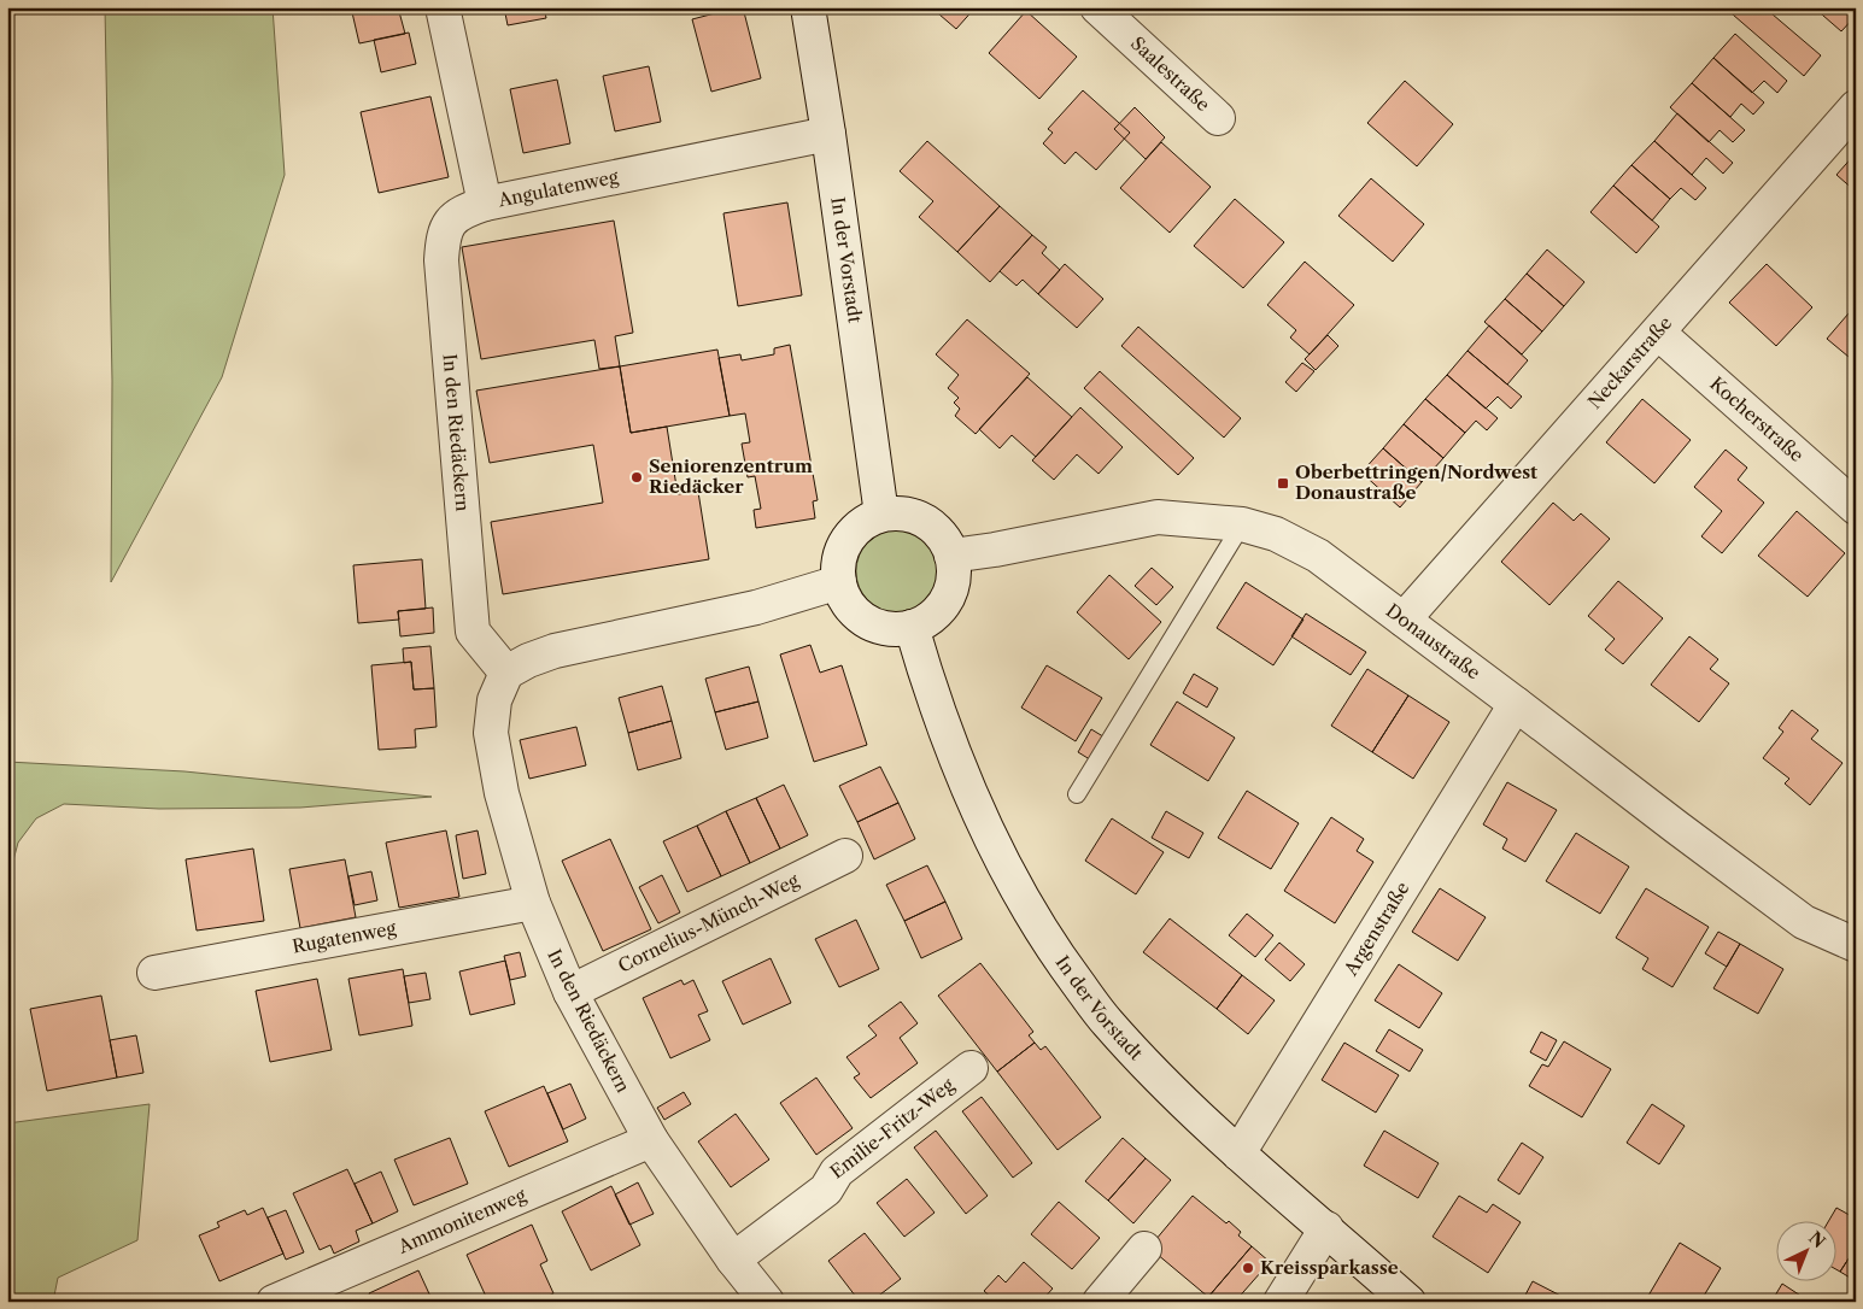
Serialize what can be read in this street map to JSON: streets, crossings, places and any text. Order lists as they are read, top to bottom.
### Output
{
  "streets": {
    "street": [
      "Saalestraße",
      "Angulatenweg",
      "In der Vorstadt",
      "Neckarstraße",
      "Kocherstraße",
      "In den Riedäckern",
      "Donaustraße",
      "Cornelius-Münch-Weg",
      "Argenstraße",
      "Rugatenweg",
      "Emilie-Fritz-Weg",
      "Ammonitenweg"
    ]
  },
  "crossings": [
    ["Angulatenweg", "In der Vorstadt"],
    ["Angulatenweg", "In den Riedäckern"],
    ["In der Vorstadt", "Donaustraße"],
    ["In der Vorstadt", "Argenstraße"],
    ["Neckarstraße", "Kocherstraße"],
    ["Neckarstraße", "Donaustraße"],
    ["In den Riedäckern", "Cornelius-Münch-Weg"],
    ["In den Riedäckern", "Rugatenweg"],
    ["In den Riedäckern", "Emilie-Fritz-Weg"],
    ["In den Riedäckern", "Ammonitenweg"],
    ["Donaustraße", "Argenstraße"]
  ],
  "places": {
    "other": ["Seniorenzentrum Riedäcker", "Kreissparkasse"],
    "transit": ["Oberbettringen/Nordwest Donaustraße"]
  },
  "north": "top right"
}
